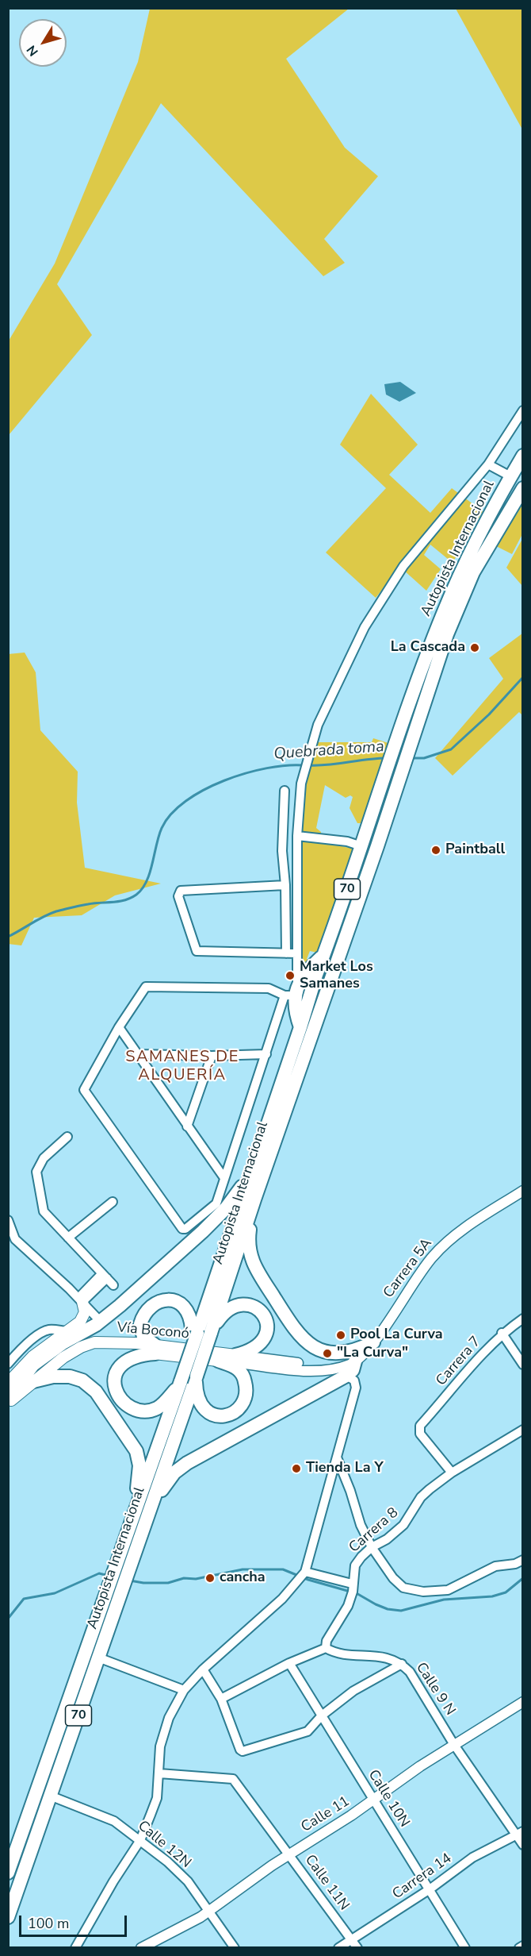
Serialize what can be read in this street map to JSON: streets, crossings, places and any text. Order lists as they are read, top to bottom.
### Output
{
  "streets": {
    "highway": ["Autopista Internacional", "70"],
    "main road": ["Vía Boconó"],
    "street": [
      "Carrera 5A",
      "Carrera 7",
      "Carrera 8",
      "Calle 9 N",
      "Calle 10N",
      "Calle 11",
      "Calle 12N",
      "Carrera 14",
      "Calle 11N"
    ]
  },
  "crossings": [
    ["Autopista Internacional", "Calle 12N"],
    ["Carrera 5A", "Vía Boconó"],
    ["Carrera 7", "Carrera 8"],
    ["Carrera 8", "Calle 9 N"],
    ["Calle 9 N", "Calle 11"],
    ["Calle 9 N", "Carrera 14"],
    ["Calle 10N", "Calle 11"],
    ["Calle 10N", "Carrera 14"],
    ["Calle 11", "Calle 12N"],
    ["Calle 11", "Calle 11N"],
    ["Carrera 14", "Calle 11N"]
  ],
  "districts": ["SAMANES DE ALQUERÍA"],
  "water": ["Quebrada toma"],
  "places": [
    "La Cascada",
    "Paintball",
    "Market Los Samanes",
    "Pool La Curva",
    "\"La Curva\"",
    "Tienda La Y",
    "cancha"
  ],
  "scale_bar": "100 m",
  "north": "bottom left"
}
